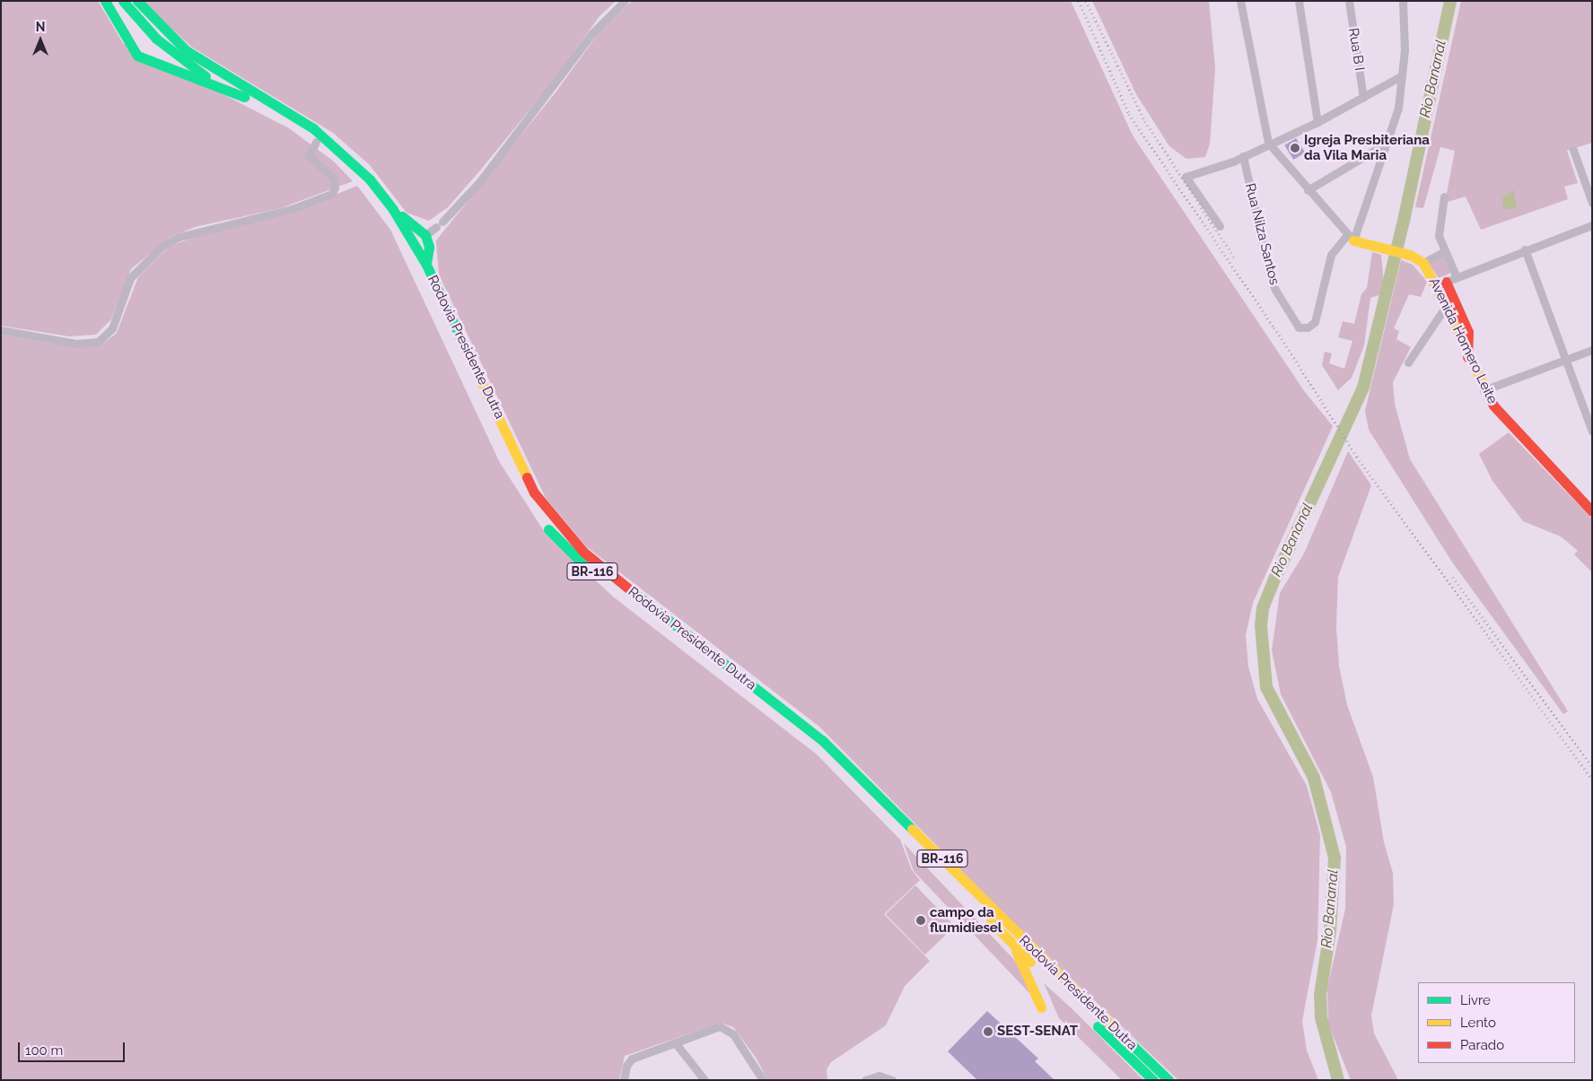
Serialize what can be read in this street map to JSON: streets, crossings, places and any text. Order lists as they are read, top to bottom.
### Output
{
  "streets": {
    "main road": ["Avenida Homero Leite", "Rodovia Presidente Dutra", "BR-116"],
    "street": ["Rua B I", "Rua Nilza Santos"]
  },
  "crossings": [
    ["Rua Nilza Santos", "Avenida Homero Leite"]
  ],
  "water": ["Rio Bananal"],
  "places": ["Igreja Presbiteriana da Vila Maria", "campo da flumidiesel", "SEST-SENAT"],
  "legend": ["Livre", "Lento", "Parado"],
  "scale_bar": "100 m",
  "north": "top"
}
